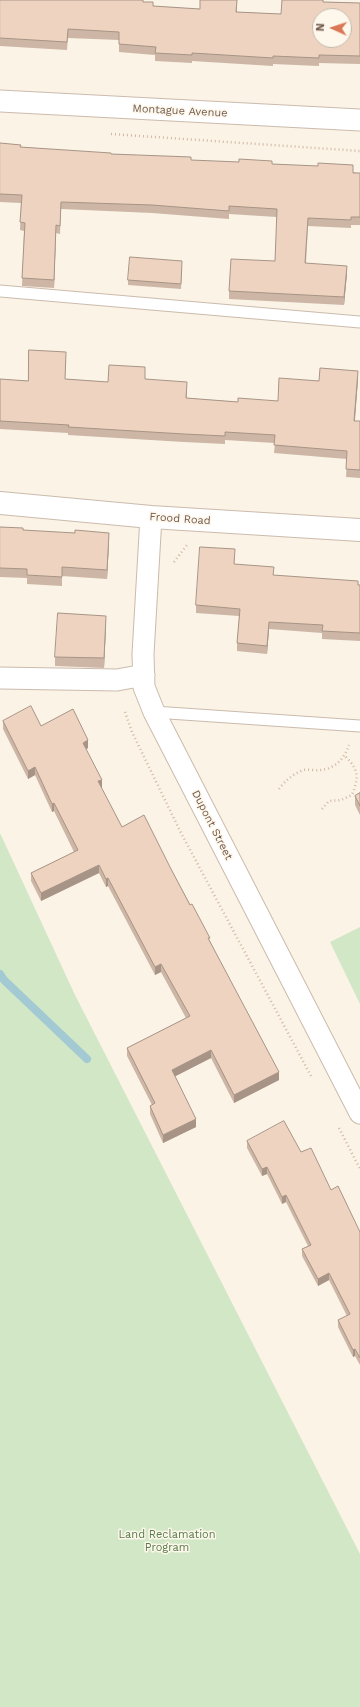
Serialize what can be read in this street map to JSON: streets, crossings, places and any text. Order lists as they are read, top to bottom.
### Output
{
  "streets": {
    "street": ["Montague Avenue", "Frood Road", "Dupont Street"]
  },
  "crossings": [
    ["Frood Road", "Dupont Street"]
  ],
  "parks": ["Land Reclamation Program"],
  "north": "left"
}
